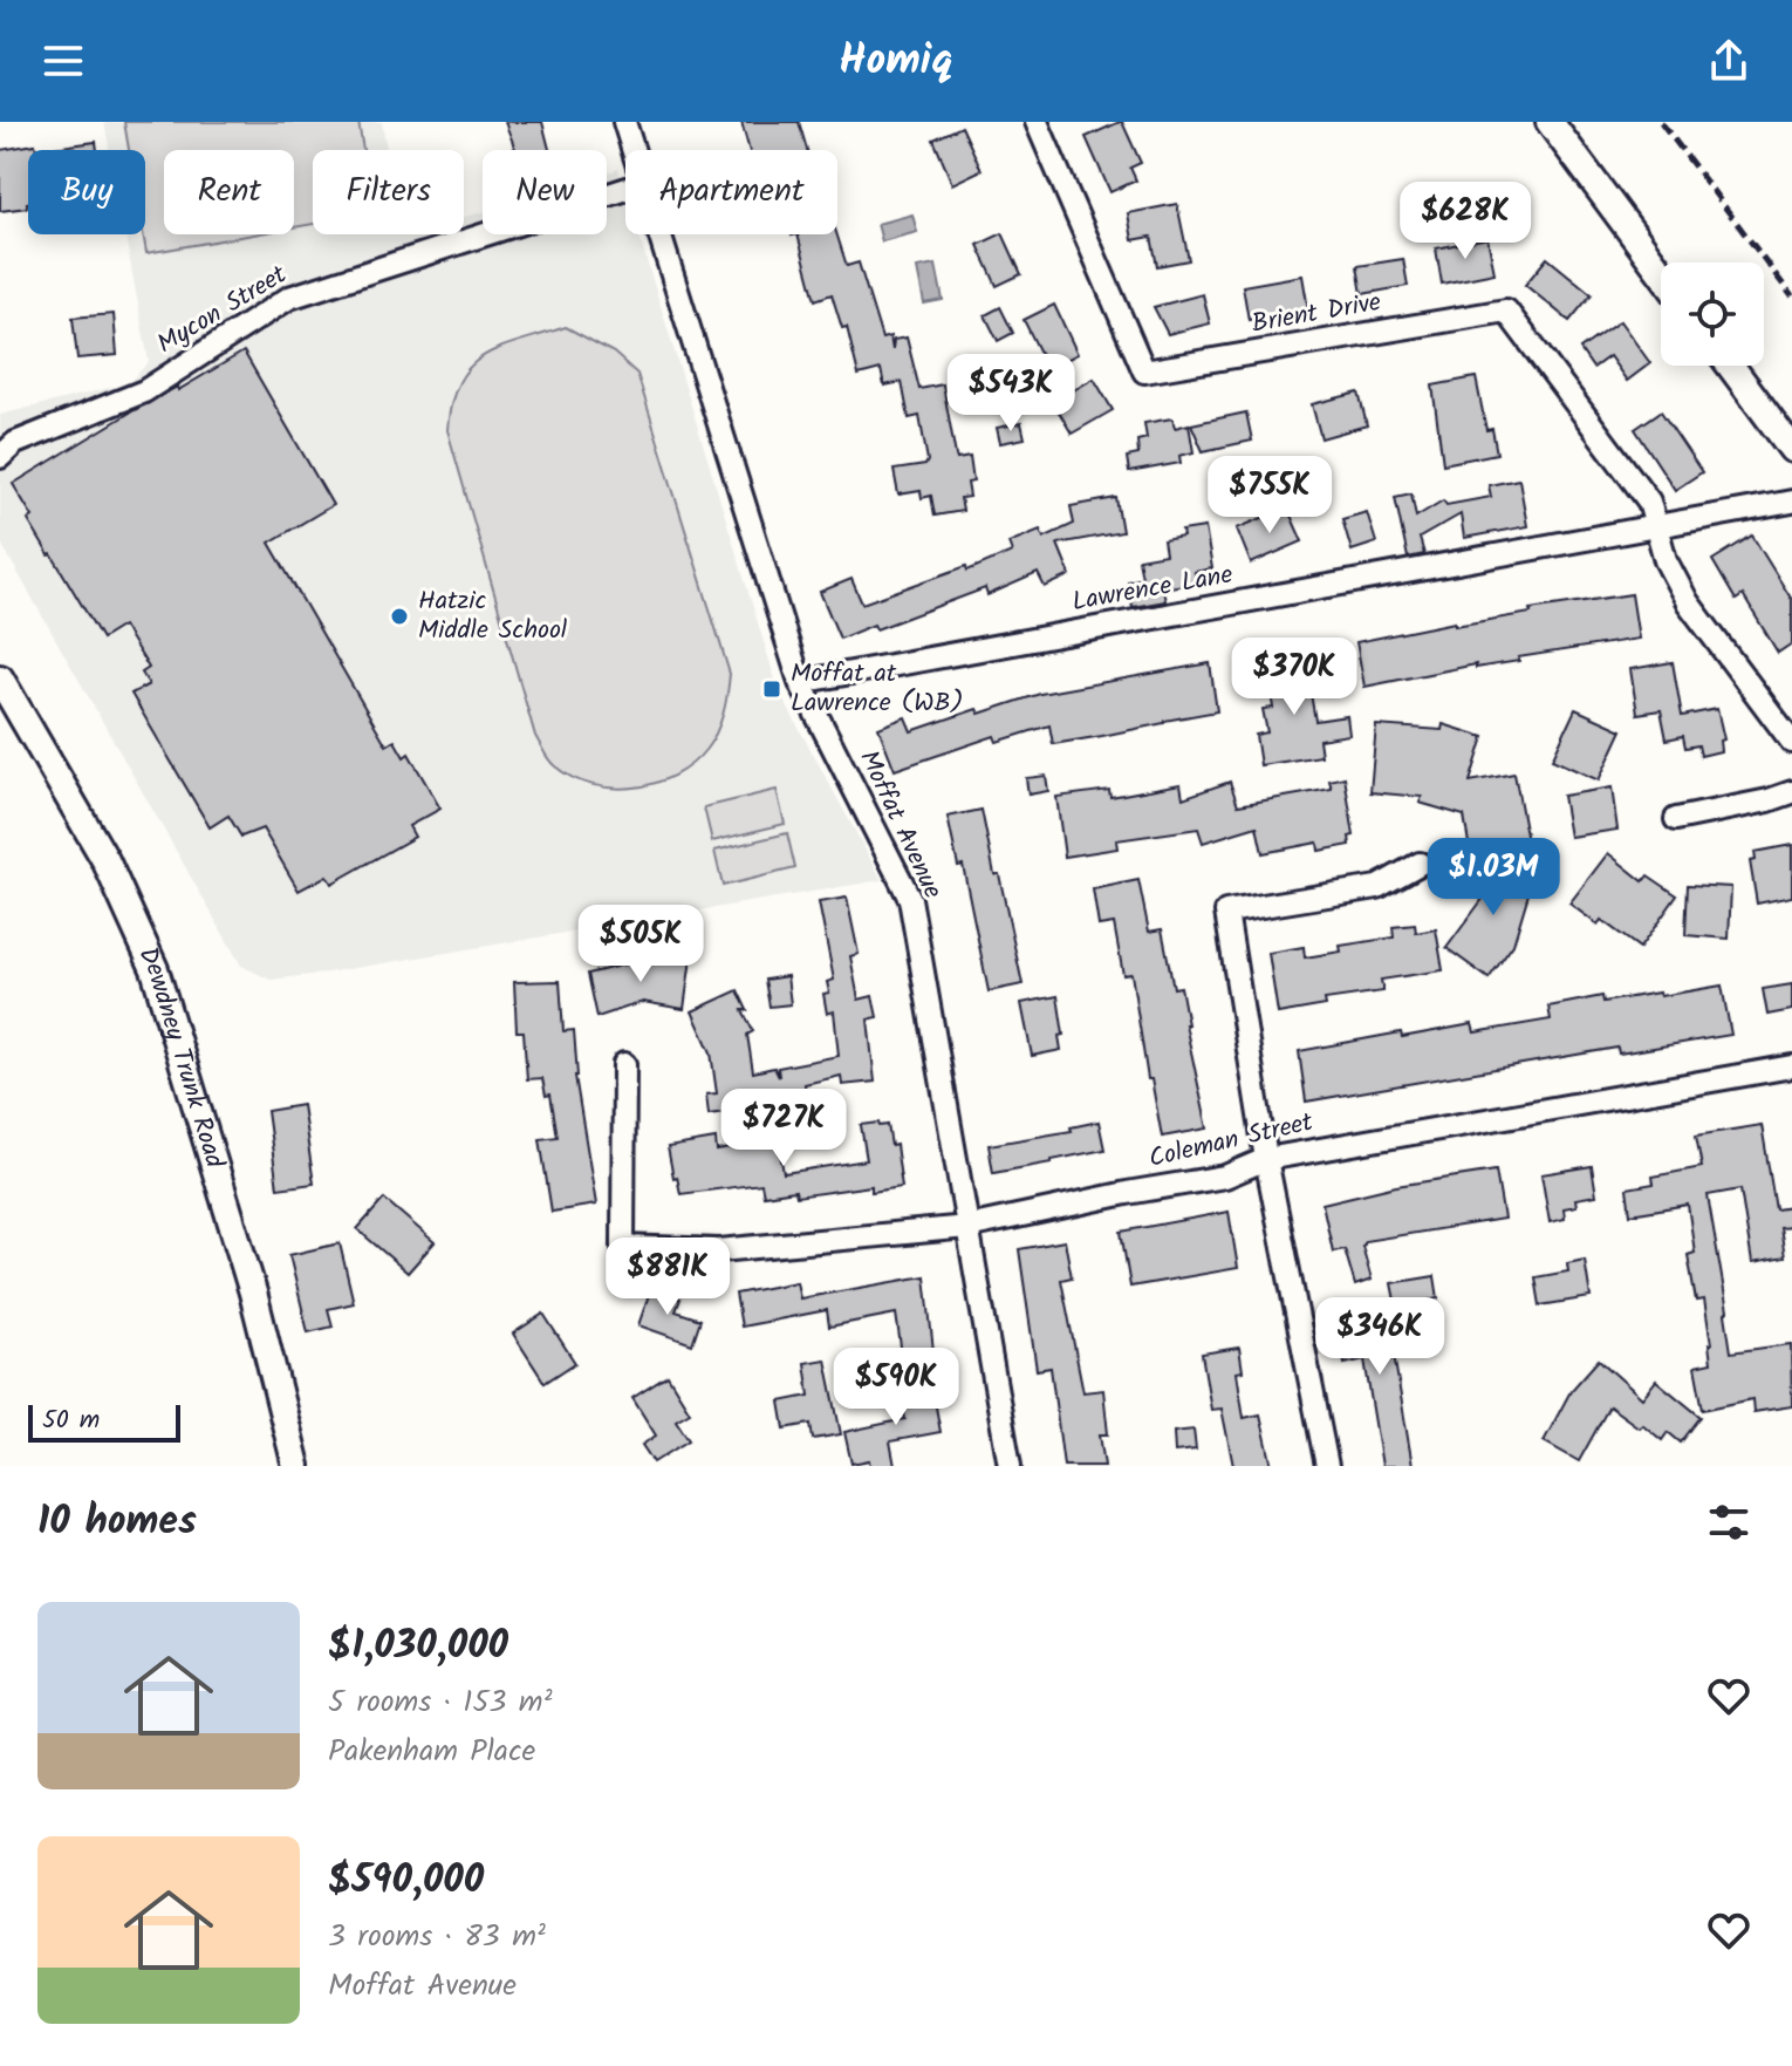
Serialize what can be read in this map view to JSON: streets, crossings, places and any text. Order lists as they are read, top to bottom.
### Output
{
  "streets": {
    "main road": ["Dewdney Trunk Road"],
    "street": [
      "Mycon Street",
      "Brient Drive",
      "Lawrence Lane",
      "Moffat Avenue",
      "Coleman Street"
    ]
  },
  "crossings": [
    ["Brient Drive", "Lawrence Lane"],
    ["Lawrence Lane", "Moffat Avenue"],
    ["Moffat Avenue", "Coleman Street"]
  ],
  "places": {
    "other": ["Hatzic Middle School"],
    "transit": ["Moffat at Lawrence (WB)"]
  },
  "scale_bar": "50 m",
  "page": {
    "header": "Homiq",
    "chip": [
      "Buy",
      "Rent",
      "Filters",
      "New",
      "Apartment"
    ],
    "price": [
      "$628K",
      "$543K",
      "$755K",
      "$370K",
      "$1.03M",
      "$505K",
      "$727K",
      "$881K",
      "$346K",
      "$590K"
    ],
    "scale": "50 m",
    "heading": "10 homes",
    "list": [
      {
        "name": "$1,030,000",
        "note": "5 rooms · 153 m² · Pakenham Place"
      },
      {
        "name": "$590,000",
        "note": "3 rooms · 83 m² · Moffat Avenue"
      }
    ]
  }
}
